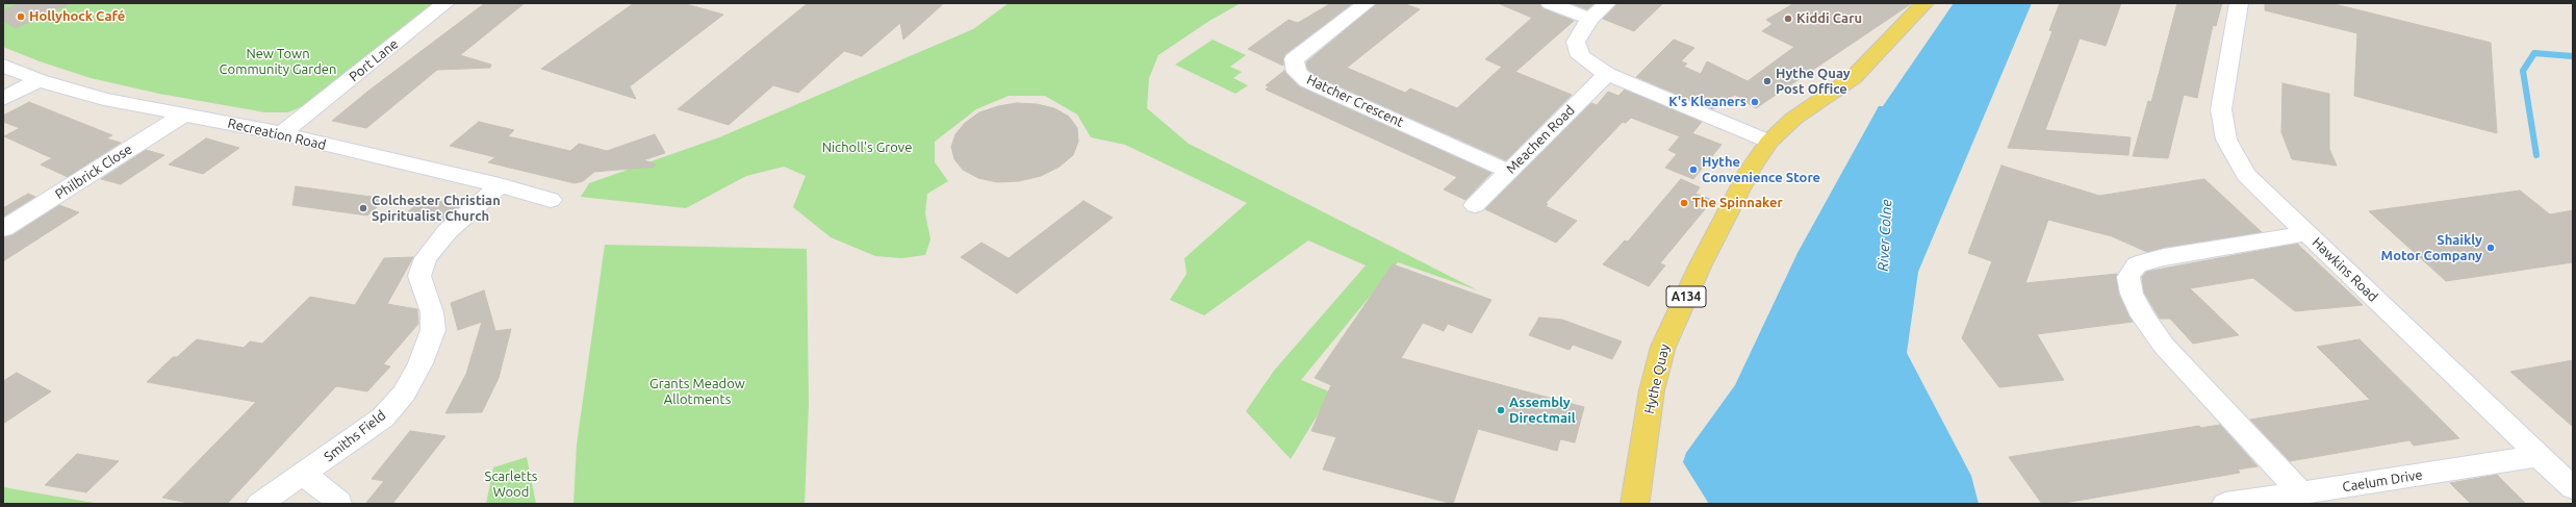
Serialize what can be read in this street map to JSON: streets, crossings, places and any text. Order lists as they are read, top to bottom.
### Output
{
  "streets": {
    "main road": ["A134", "Hythe Quay"],
    "street": [
      "Port Lane",
      "Hatcher Crescent",
      "Recreation Road",
      "Meachen Road",
      "Philbrick Close",
      "Hawkins Road",
      "Smiths Field",
      "Caelum Drive"
    ]
  },
  "crossings": [
    ["Port Lane", "Recreation Road"],
    ["Hatcher Crescent", "Meachen Road"],
    ["Recreation Road", "Philbrick Close"],
    ["Recreation Road", "Smiths Field"],
    ["Hawkins Road", "Caelum Drive"]
  ],
  "water": ["River Colne"],
  "parks": [
    "New Town Community Garden",
    "Nicholl's Grove",
    "Grants Meadow Allotments",
    "Scarletts Wood"
  ],
  "places": [
    "Hollyhock Café",
    "Kiddi Caru",
    "Hythe Quay Post Office",
    "K's Kleaners",
    "Hythe Convenience Store",
    "The Spinnaker",
    "Colchester Christian Spiritualist Church",
    "Shaikly Motor Company",
    "Assembly Directmail"
  ]
}
